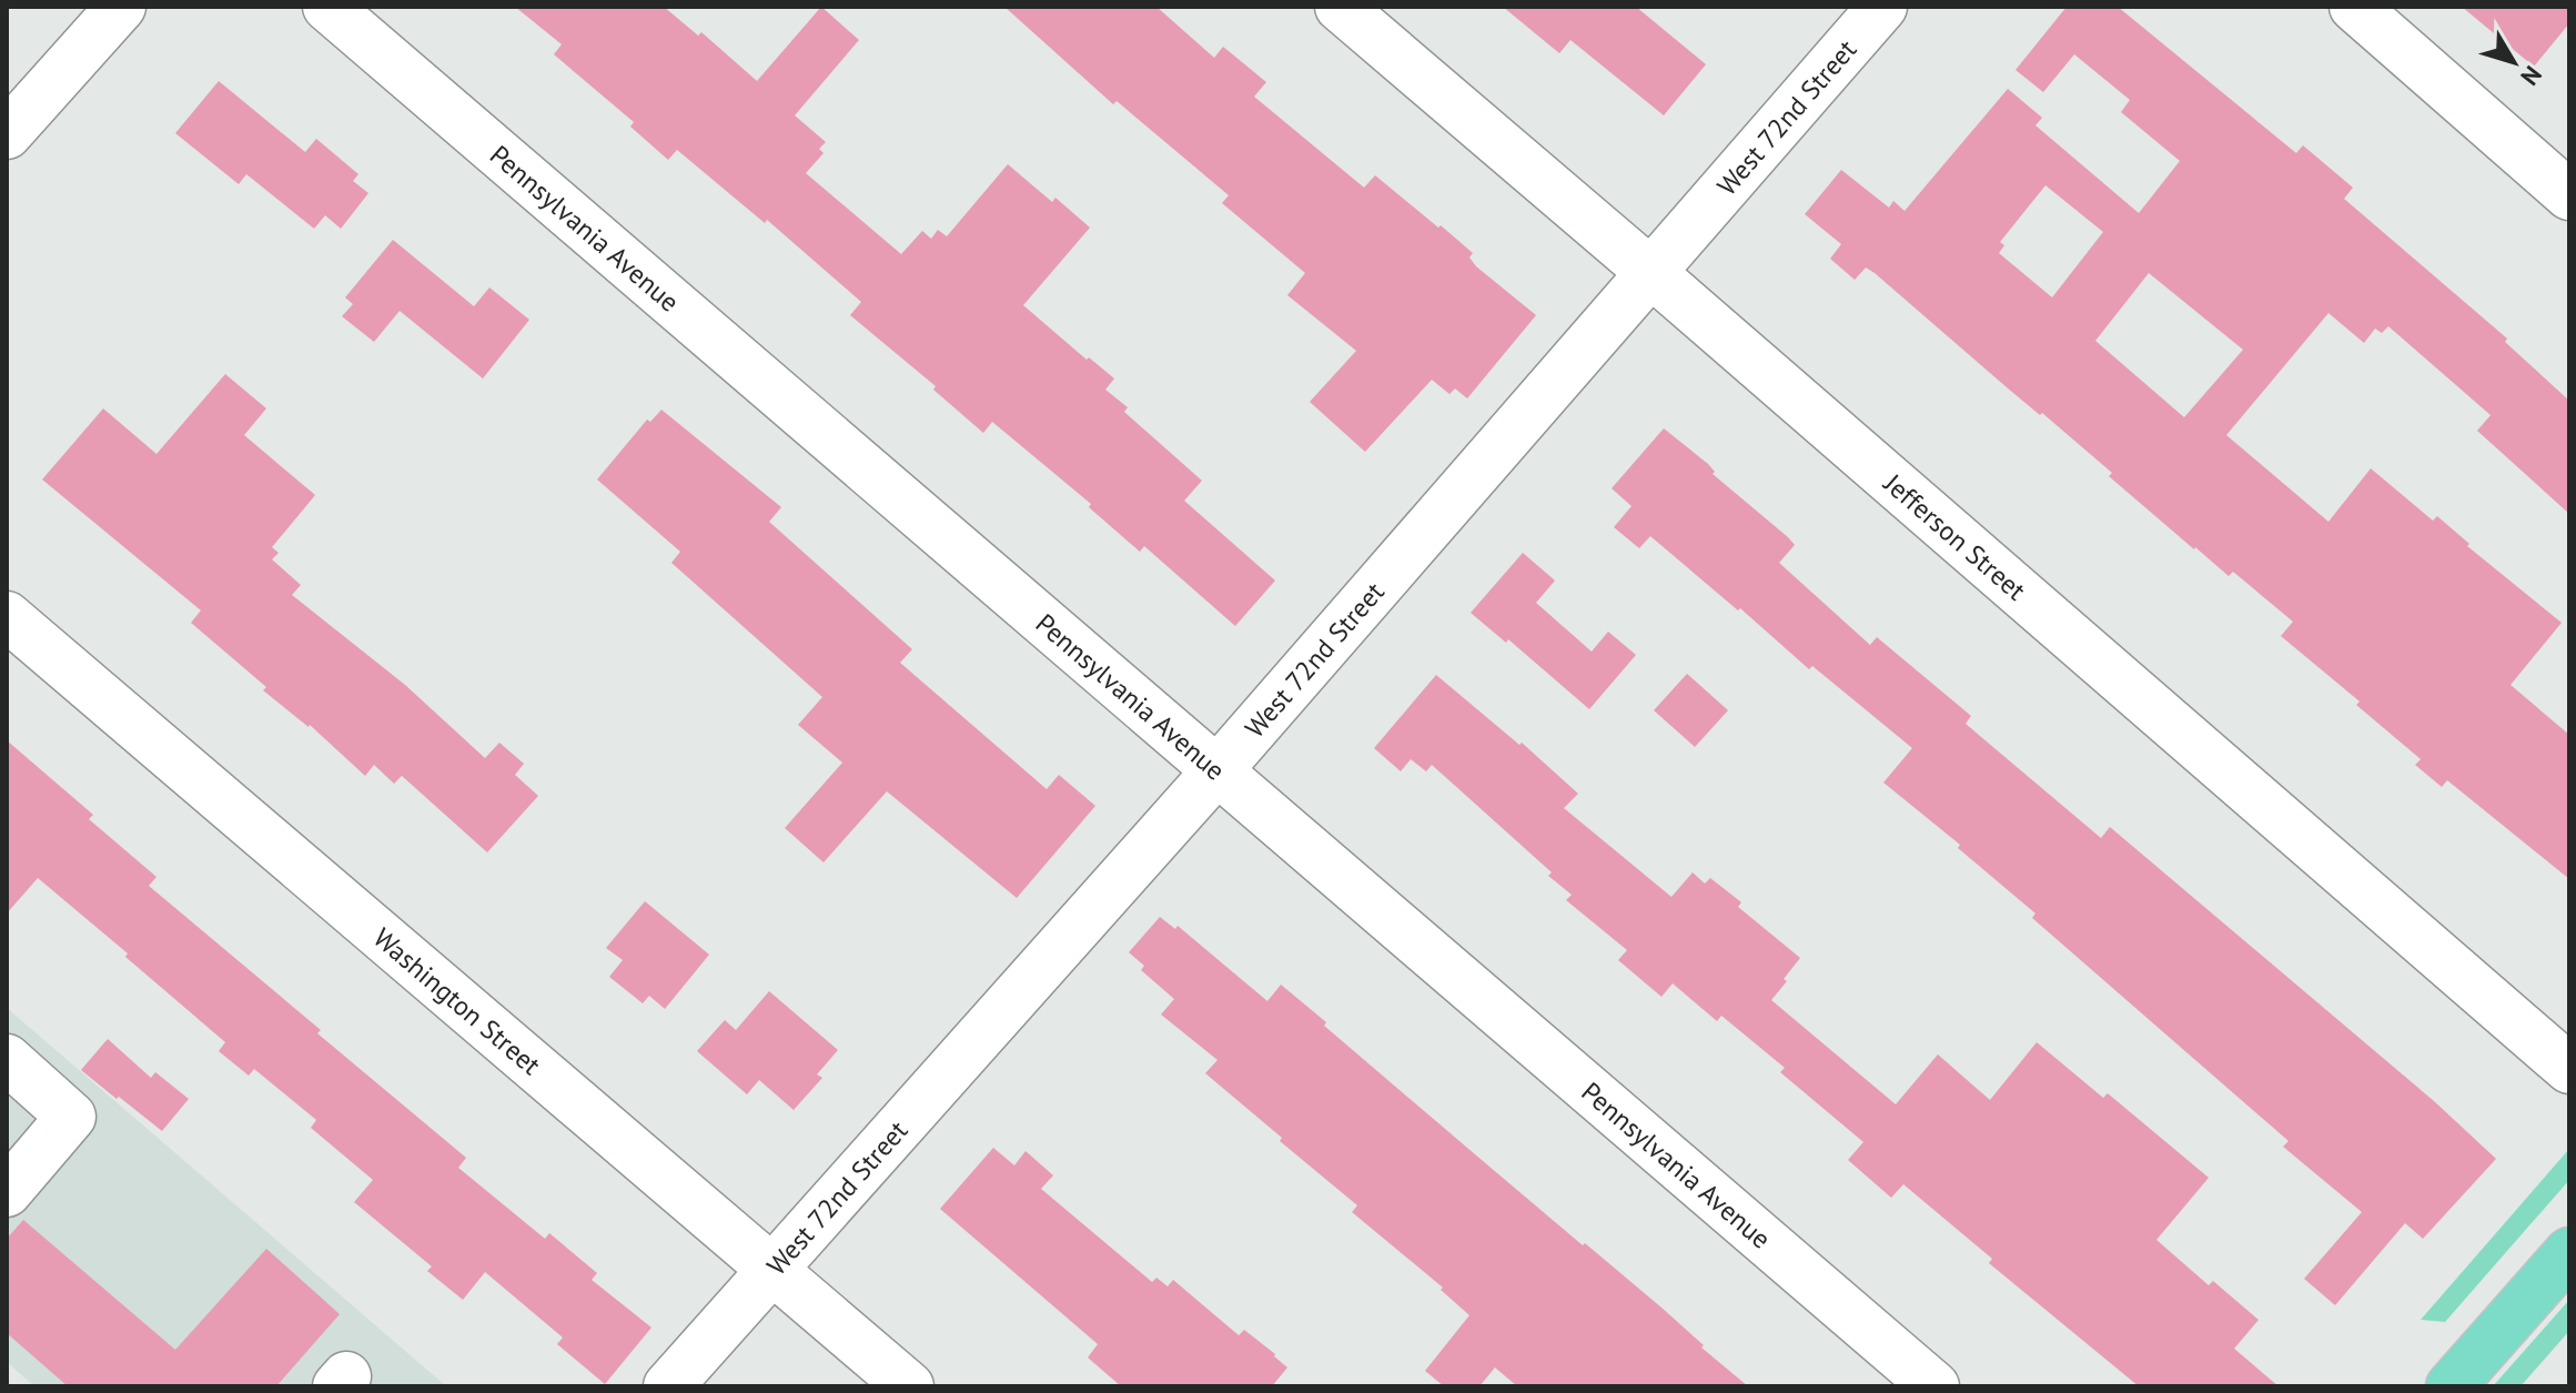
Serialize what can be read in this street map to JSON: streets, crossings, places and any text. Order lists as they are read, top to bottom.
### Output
{
  "streets": {
    "street": [
      "West 72nd Street",
      "Pennsylvania Avenue",
      "Jefferson Street",
      "Washington Street"
    ]
  },
  "crossings": [
    ["West 72nd Street", "Pennsylvania Avenue"],
    ["West 72nd Street", "Jefferson Street"],
    ["West 72nd Street", "Washington Street"]
  ],
  "north": "bottom right"
}
